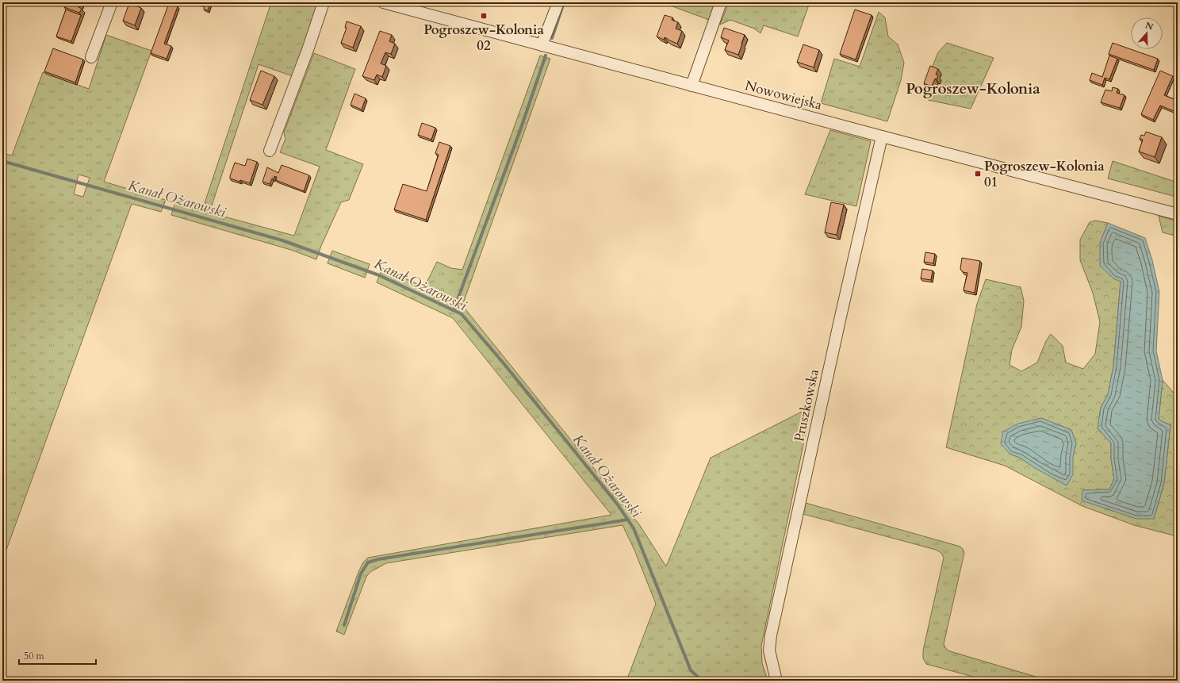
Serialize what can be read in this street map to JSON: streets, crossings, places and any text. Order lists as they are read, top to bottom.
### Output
{
  "streets": {
    "street": ["Nowowiejska", "Pruszkowska"]
  },
  "crossings": [
    ["Nowowiejska", "Pruszkowska"]
  ],
  "districts": ["Pogroszew-Kolonia"],
  "water": ["Kanał Ożarowski"],
  "places": {
    "transit": ["Pogroszew-Kolonia 02", "Pogroszew-Kolonia 01"]
  },
  "scale_bar": "50 m",
  "north": "top"
}
